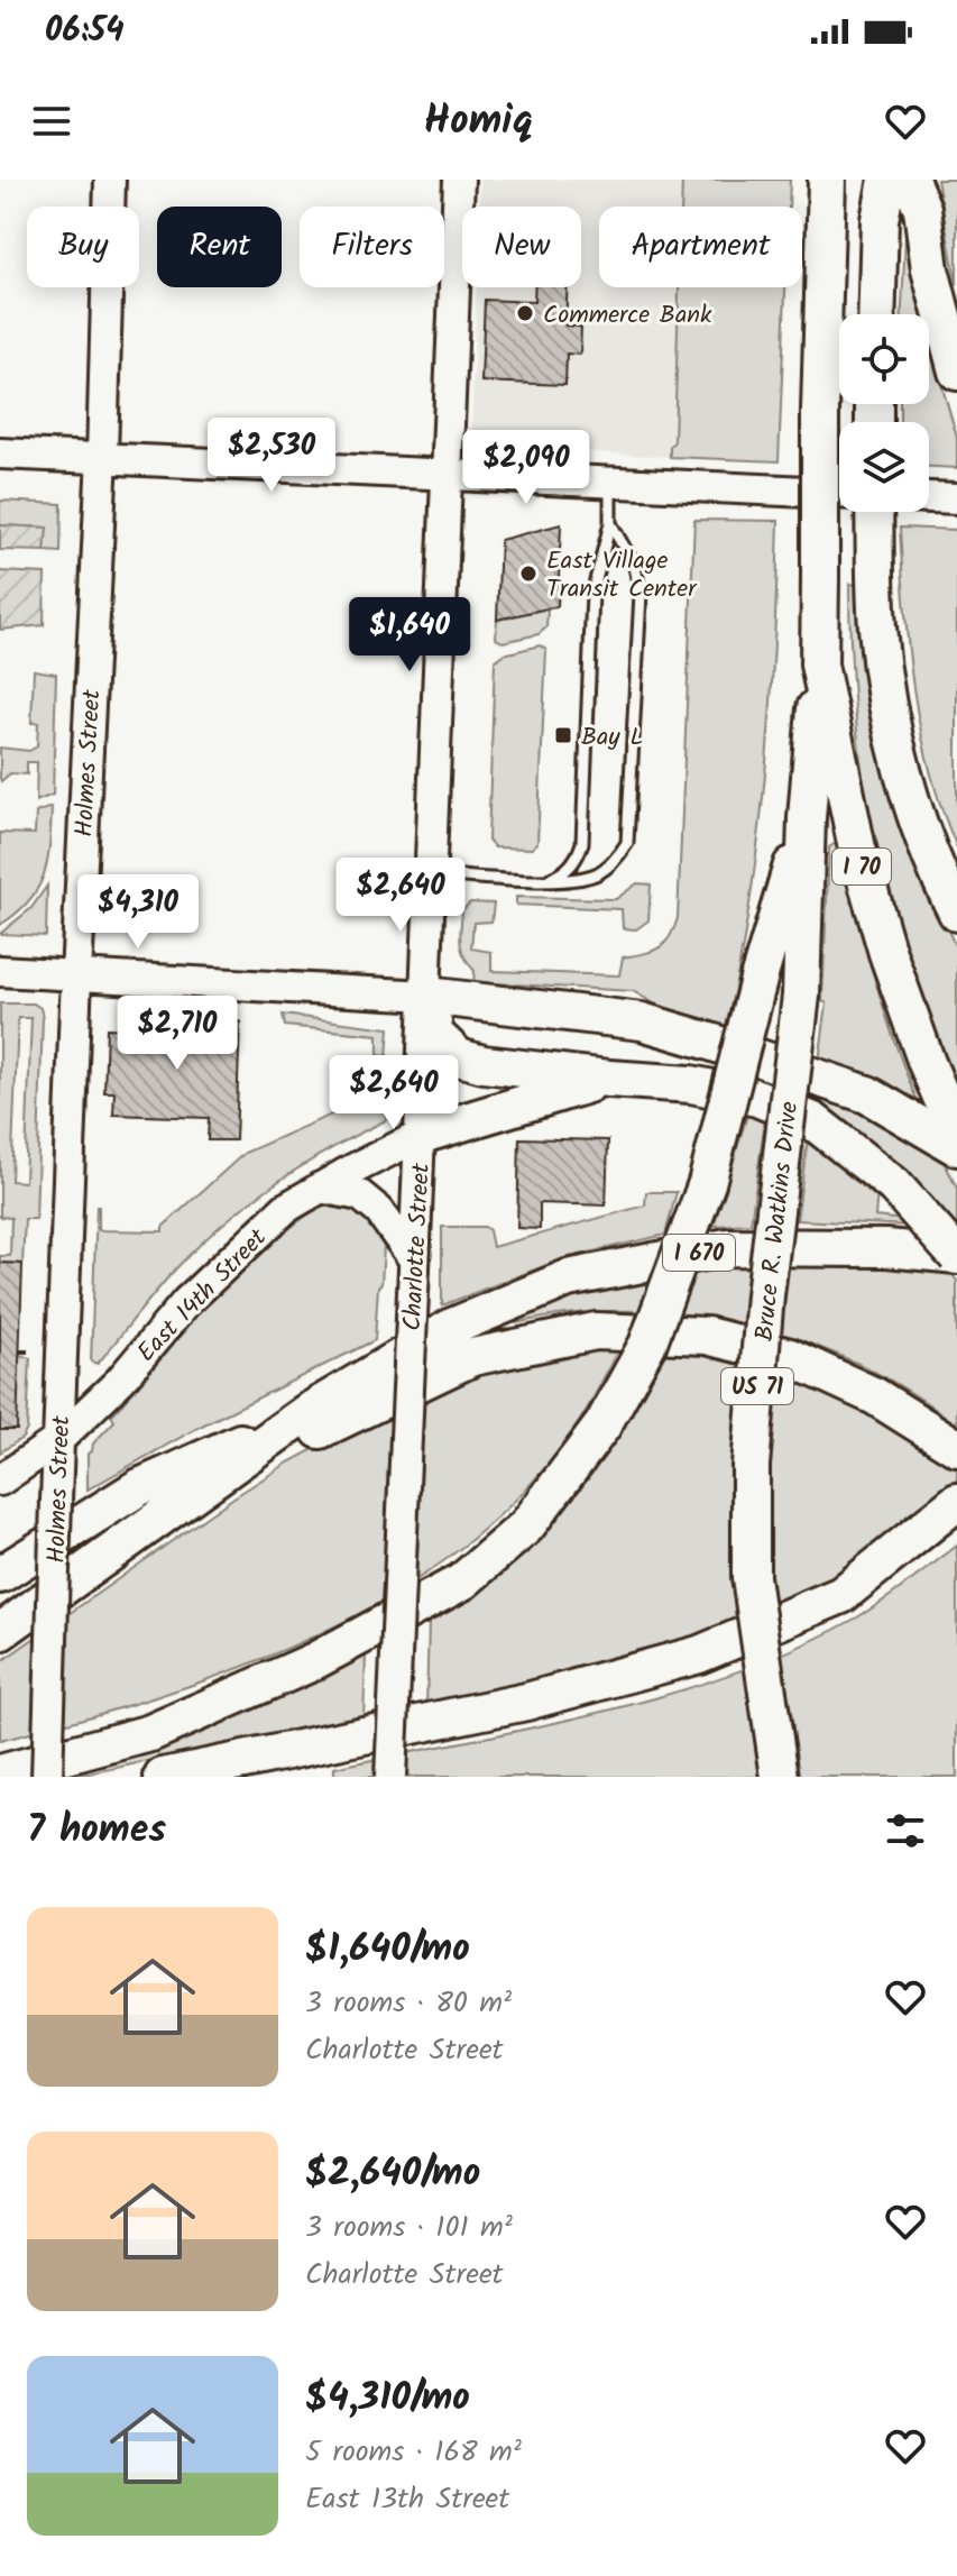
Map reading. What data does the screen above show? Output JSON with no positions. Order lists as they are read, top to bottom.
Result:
{
  "streets": {
    "highway": [
      "I 70",
      "Bruce R. Watkins Drive",
      "I 670",
      "US 71"
    ],
    "street": ["Holmes Street", "Charlotte Street", "East 14th Street"]
  },
  "crossings": [
    ["Holmes Street", "East 14th Street"],
    ["I 70", "Bruce R. Watkins Drive"],
    ["Charlotte Street", "East 14th Street"]
  ],
  "places": {
    "other": ["Commerce Bank", "East Village Transit Center"],
    "transit": ["Bay L"]
  },
  "page": {
    "status": "06:54",
    "header": "Homiq",
    "chip": [
      "Buy",
      "Rent",
      "Filters",
      "New",
      "Apartment"
    ],
    "price": [
      "$2,530",
      "$2,090",
      "$1,640",
      "$2,640",
      "$4,310",
      "$2,710",
      "$2,640"
    ],
    "heading": "7 homes",
    "list": [
      {
        "name": "$1,640/mo",
        "note": "3 rooms · 80 m² · Charlotte Street"
      },
      {
        "name": "$2,640/mo",
        "note": "3 rooms · 101 m² · Charlotte Street"
      },
      {
        "name": "$4,310/mo",
        "note": "5 rooms · 168 m² · East 13th Street"
      }
    ]
  }
}
